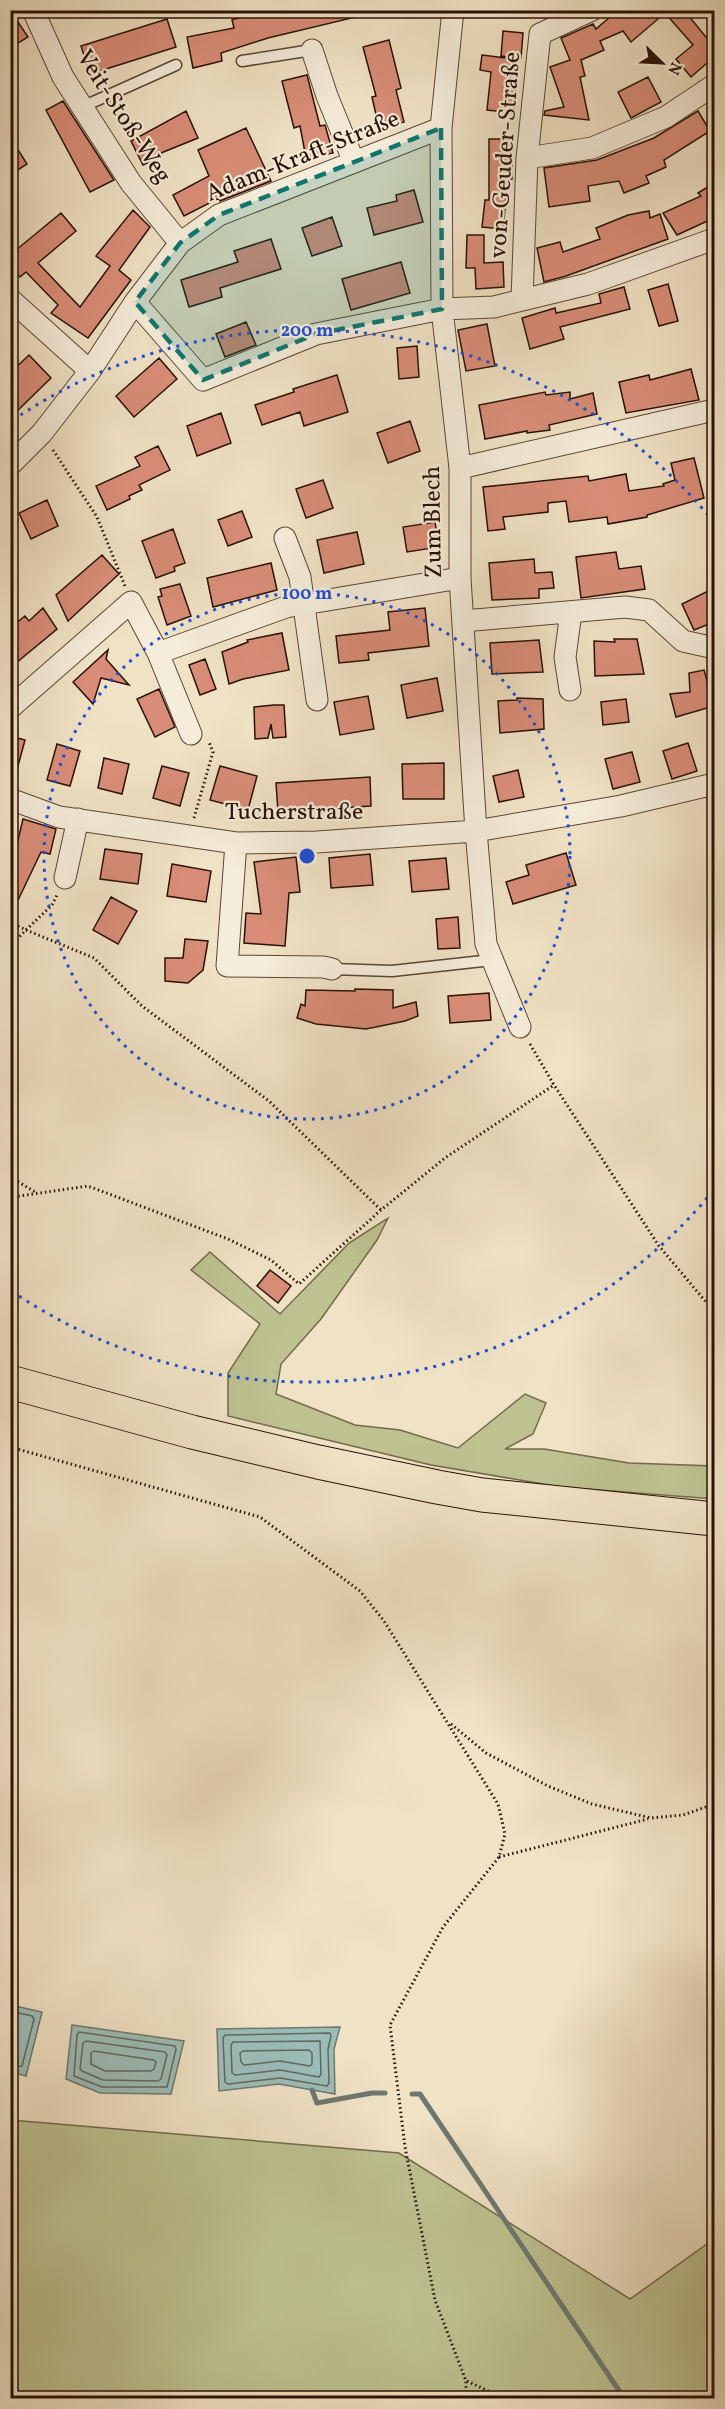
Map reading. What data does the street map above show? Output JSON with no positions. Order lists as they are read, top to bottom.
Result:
{
  "streets": {
    "street": [
      "Veit-Stoß-Weg",
      "von-Geuder-Straße",
      "Adam-Kraft-Straße",
      "Zum Blech",
      "Tucherstraße"
    ]
  },
  "crossings": [
    ["Veit-Stoß-Weg", "Adam-Kraft-Straße"],
    ["Adam-Kraft-Straße", "Zum Blech"],
    ["Zum Blech", "Tucherstraße"]
  ],
  "north": "bottom right",
  "rings": ["200 m", "100 m"]
}
